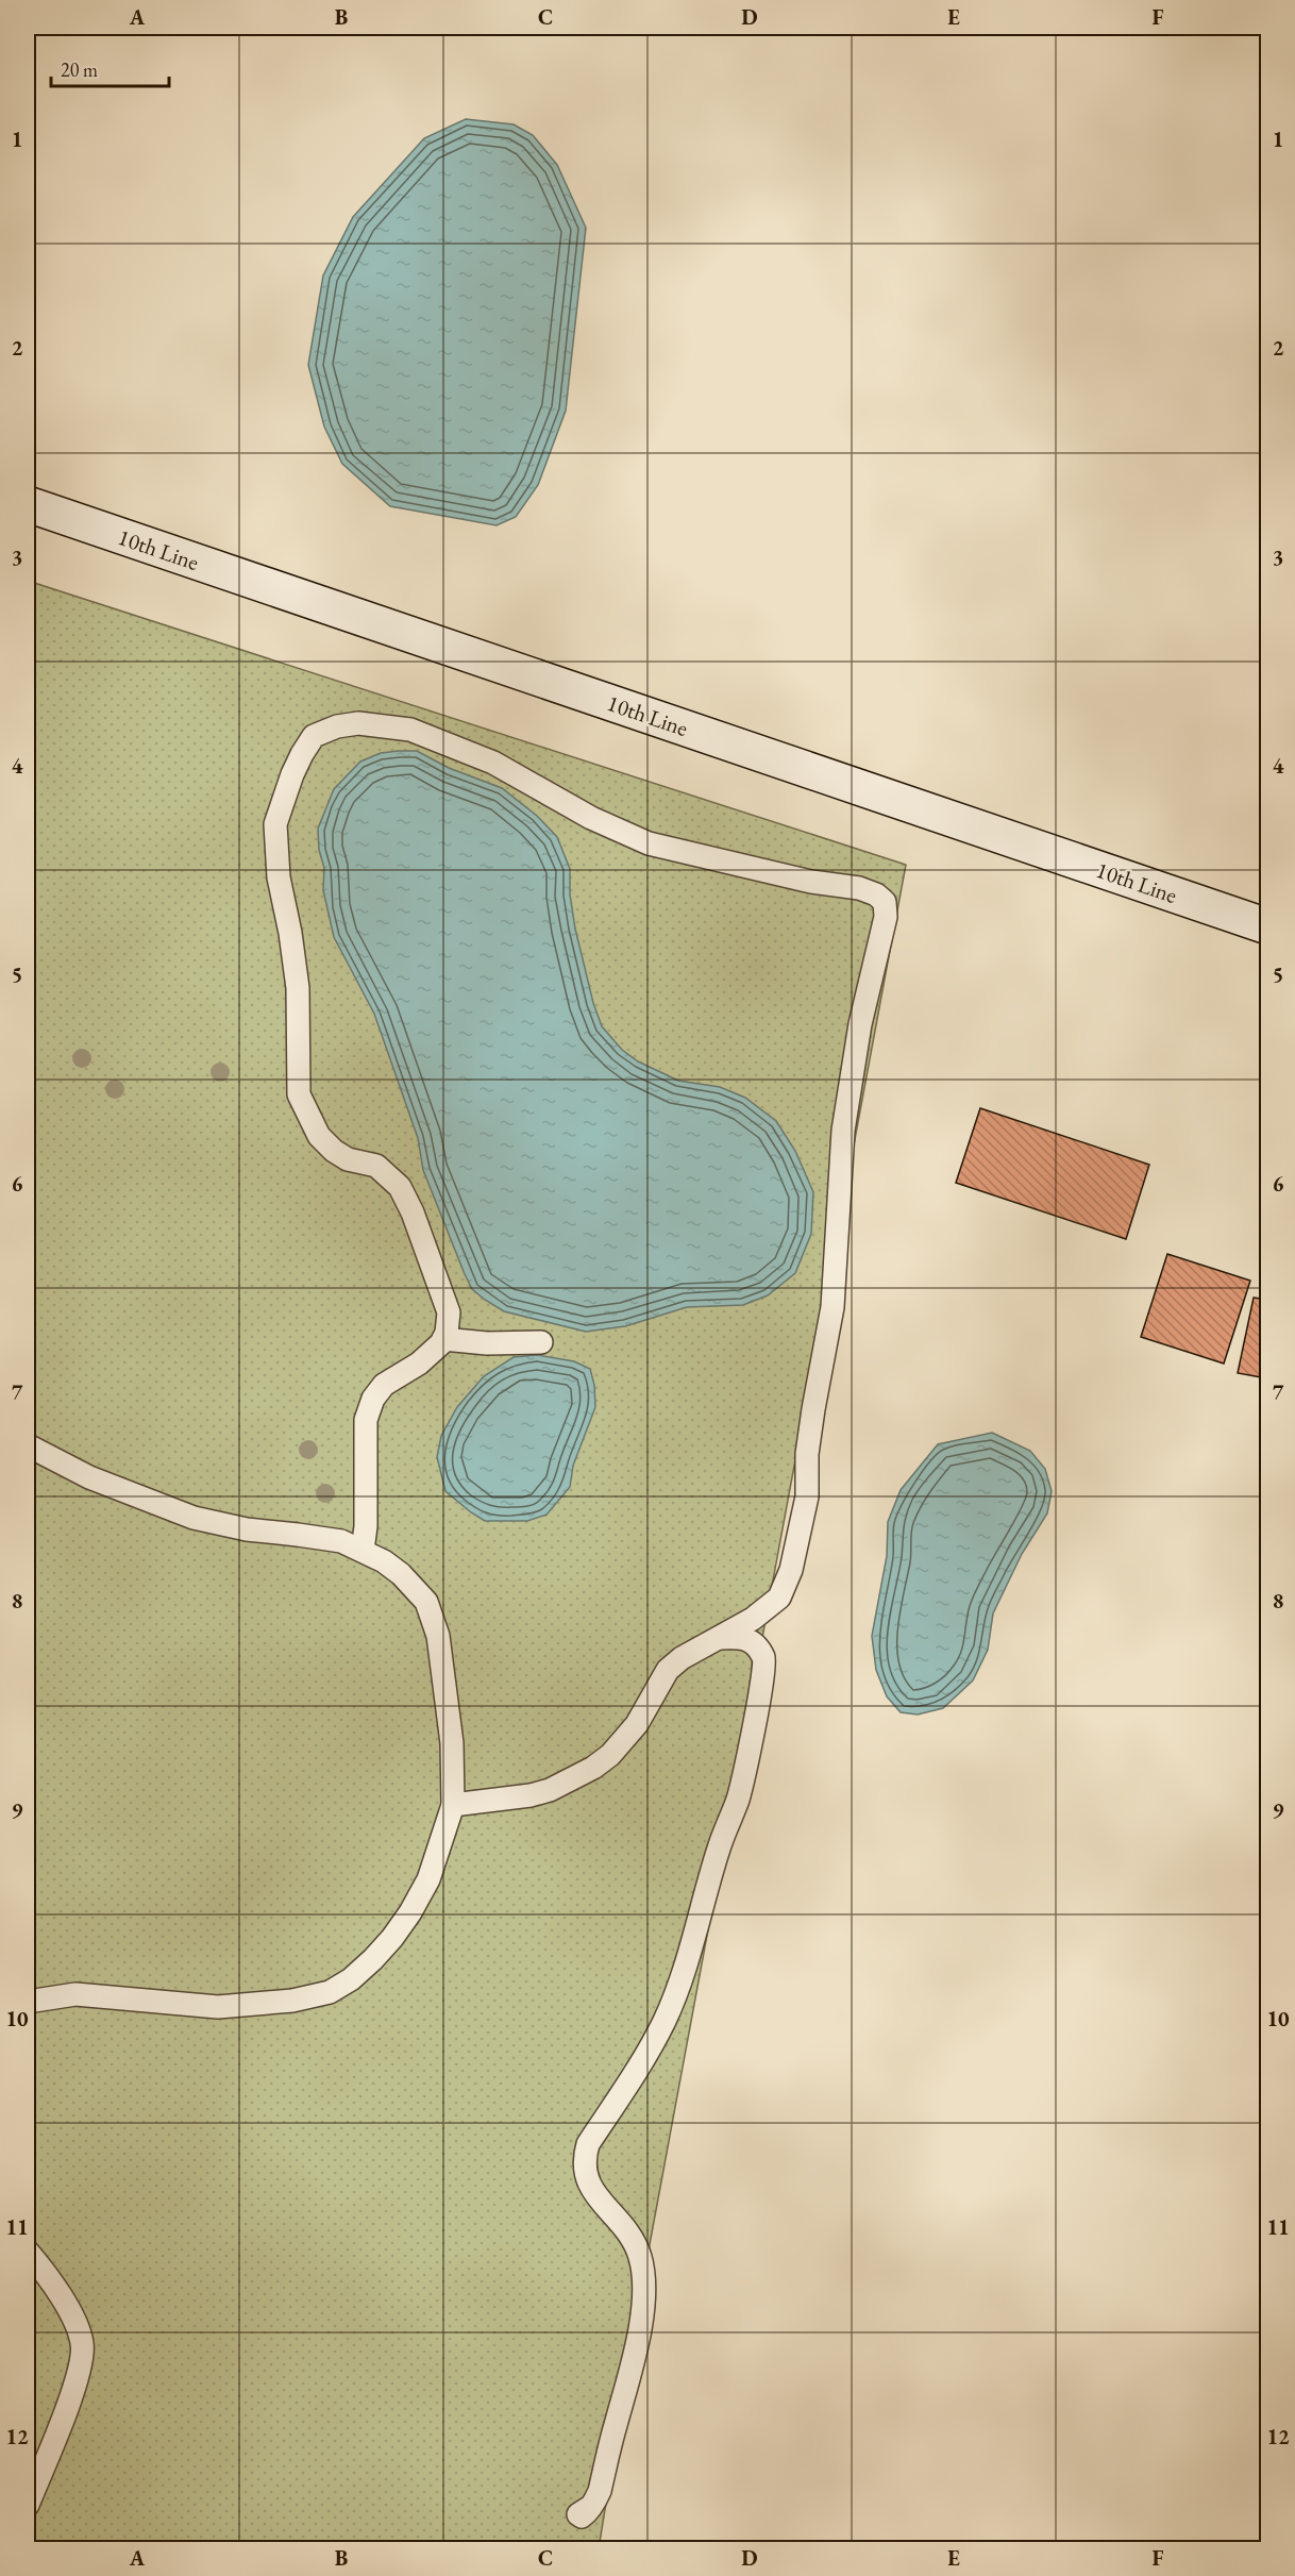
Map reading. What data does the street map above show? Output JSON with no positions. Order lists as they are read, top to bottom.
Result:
{
  "streets": {
    "main road": ["10th Line"]
  },
  "scale_bar": "20 m",
  "grid": {
    "columns": [
      "A",
      "B",
      "C",
      "D",
      "E",
      "F"
    ],
    "rows": [
      "1",
      "2",
      "3",
      "4",
      "5",
      "6",
      "7",
      "8",
      "9",
      "10",
      "11",
      "12"
    ]
  }
}
